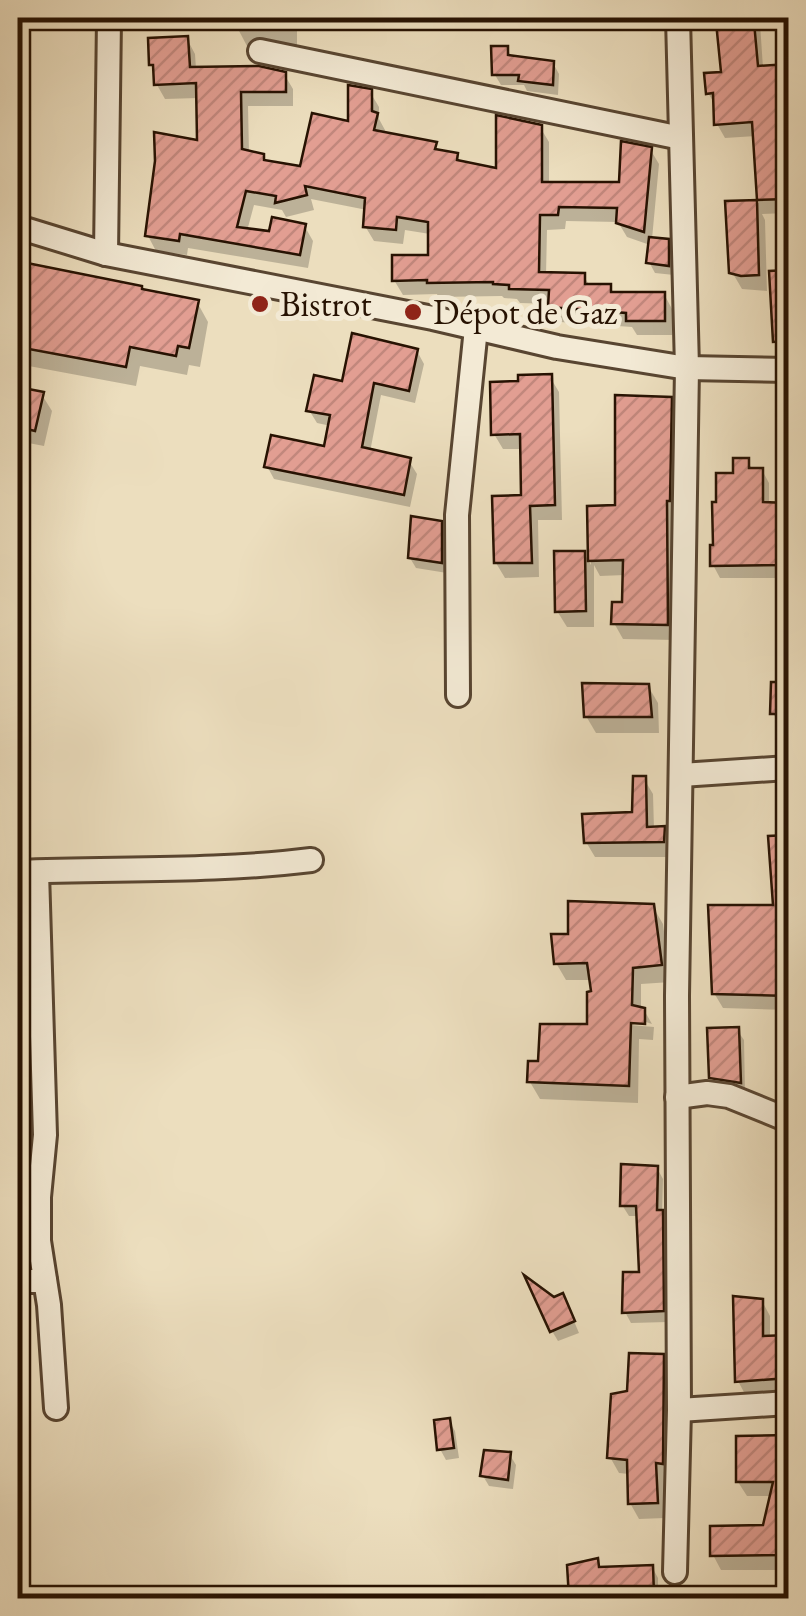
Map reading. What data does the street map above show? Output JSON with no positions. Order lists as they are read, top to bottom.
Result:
{
  "places": ["Bistrot", "Dépot de Gaz"]
}
